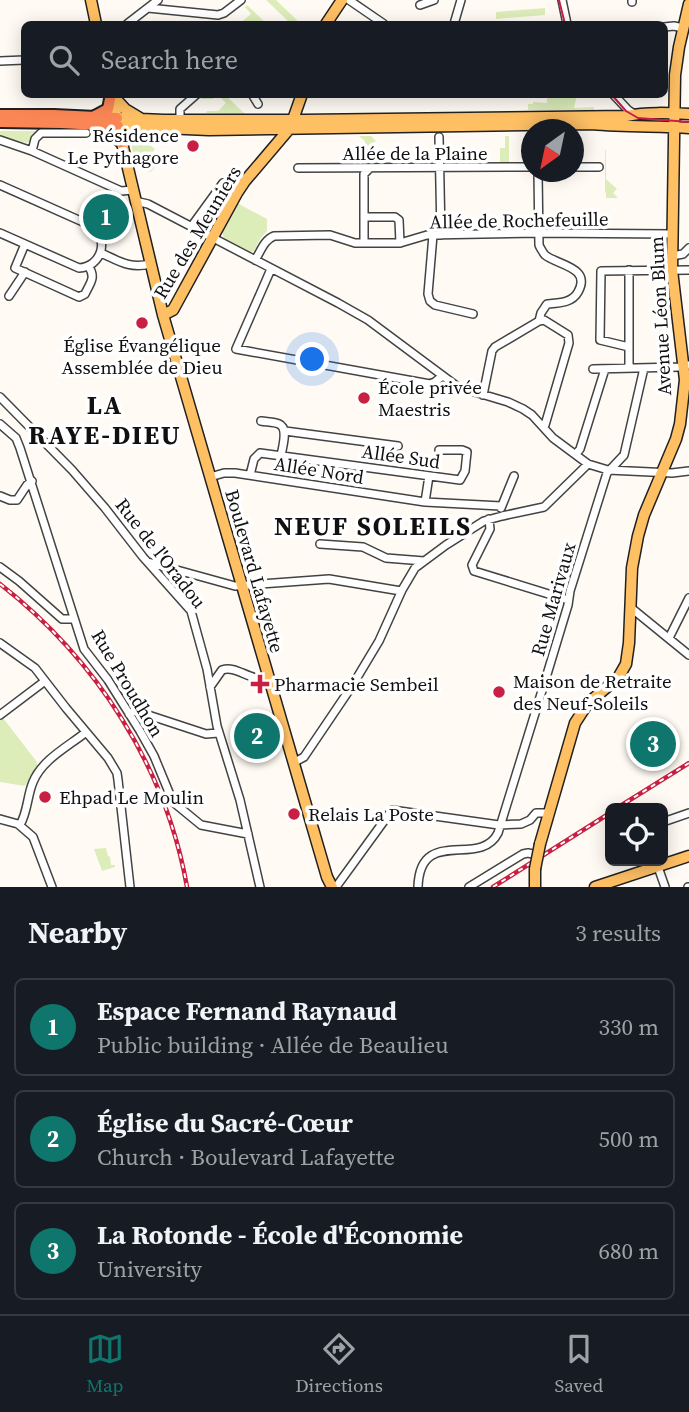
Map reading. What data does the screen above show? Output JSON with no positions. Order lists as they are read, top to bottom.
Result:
{
  "streets": {
    "main road": ["Rue des Meuniers", "Avenue Léon Blum", "Boulevard Lafayette"],
    "street": [
      "Allée de la Plaine",
      "Allée de Rochefeuille",
      "Allée Sud",
      "Allée Nord",
      "Rue de l'Oradou",
      "Rue Marivaux",
      "Rue Proudhon"
    ]
  },
  "crossings": [
    ["Allée de Rochefeuille", "Avenue Léon Blum"],
    ["Rue des Meuniers", "Boulevard Lafayette"],
    ["Allée Sud", "Allée Nord"],
    ["Allée Nord", "Boulevard Lafayette"],
    ["Rue de l'Oradou", "Rue Proudhon"]
  ],
  "districts": ["LA RAYE-DIEU", "NEUF SOLEILS"],
  "places": {
    "other": [
      "Résidence Le Pythagore",
      "Église Évangélique Assemblée de Dieu",
      "École privée Maestris",
      "Maison de Retraite des Neuf-Soleils",
      "Ehpad Le Moulin",
      "Relais La Poste"
    ],
    "health": ["Pharmacie Sembeil"]
  },
  "north": "bottom left",
  "page": {
    "search": "Search here",
    "pins": ["1", "2", "3"],
    "heading": ["Nearby", "3 results"],
    "list": [
      {
        "mark": "1",
        "name": "Espace Fernand Raynaud",
        "note": "Public building · Allée de Beaulieu",
        "value": "330 m"
      },
      {
        "mark": "2",
        "name": "Église du Sacré-Cœur",
        "note": "Church · Boulevard Lafayette",
        "value": "500 m"
      },
      {
        "mark": "3",
        "name": "La Rotonde - École d'Économie",
        "note": "University",
        "value": "680 m"
      }
    ],
    "nav": ["Map", "Directions", "Saved"]
  }
}
